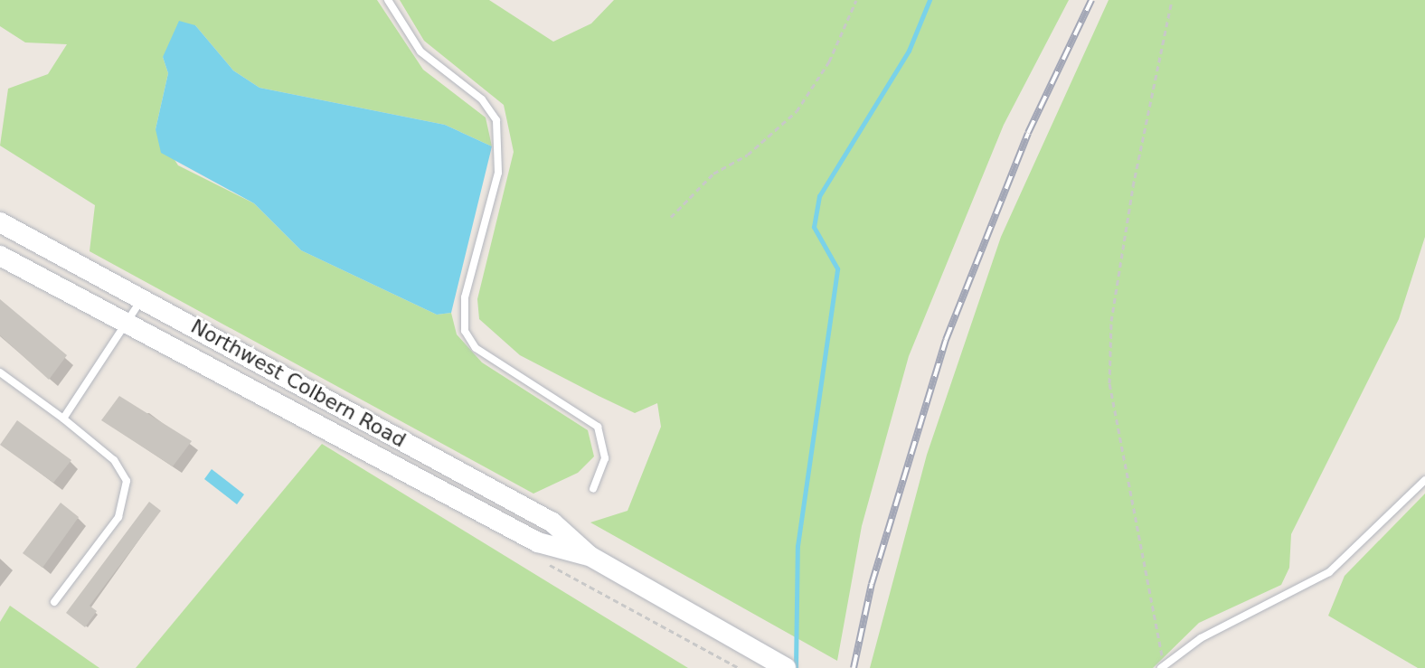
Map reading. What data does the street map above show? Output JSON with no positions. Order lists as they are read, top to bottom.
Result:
{
  "streets": {
    "main road": ["Northwest Colbern Road"]
  }
}
